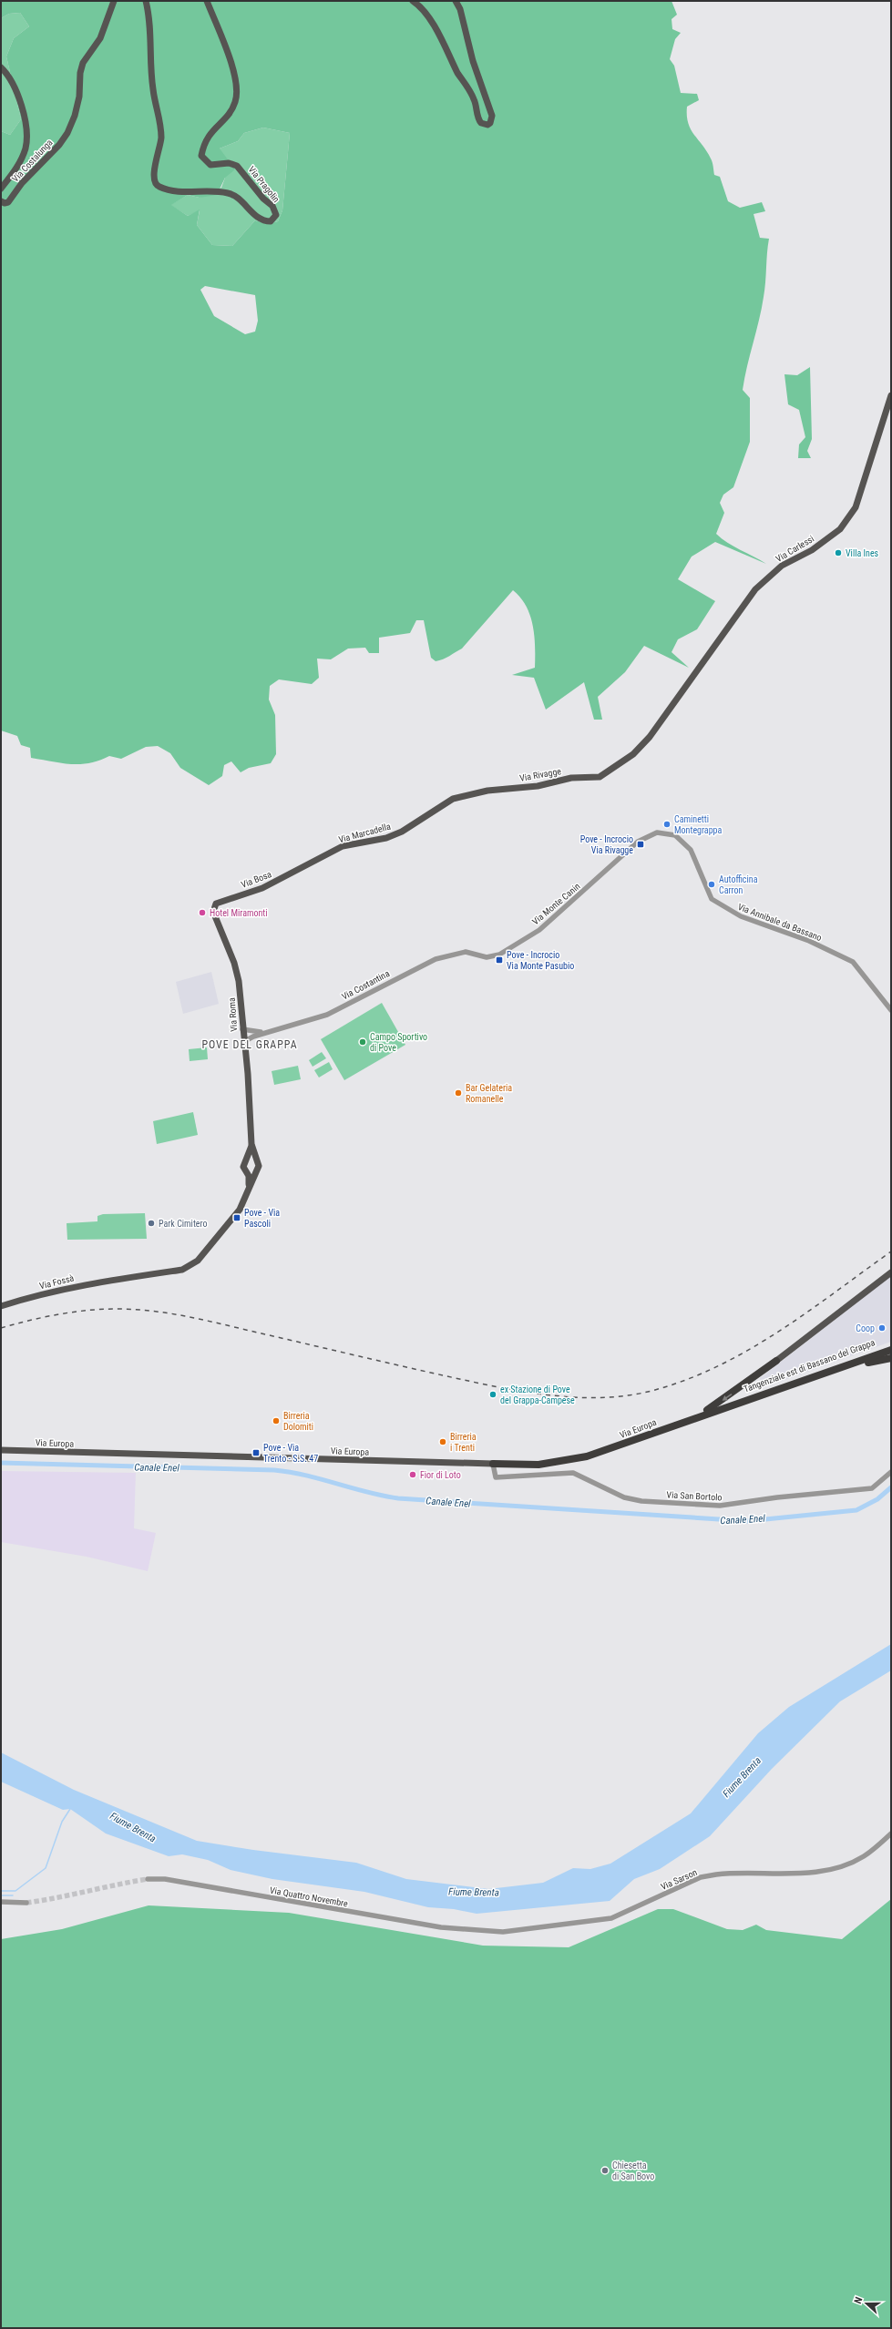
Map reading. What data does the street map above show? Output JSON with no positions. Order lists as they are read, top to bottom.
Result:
{
  "streets": {
    "highway": ["Tangenziale est di Bassano del Grappa", "Via Europa"],
    "main road": [
      "Via Costalunga",
      "Via Pragolin",
      "Via Carlessi",
      "Via Rivagge",
      "Via Marcadella",
      "Via Bosa",
      "Via Roma",
      "Via Fossà"
    ],
    "street": [
      "Via Monte Canin",
      "Via Annibale da Bassano",
      "Via Costantina",
      "Via San Bortolo",
      "Via Sarson",
      "Via Quattro Novembre"
    ]
  },
  "crossings": [
    ["Via Carlessi", "Via Rivagge"],
    ["Via Rivagge", "Via Marcadella"],
    ["Via Marcadella", "Via Bosa"],
    ["Via Bosa", "Via Roma"],
    ["Via Monte Canin", "Via Annibale da Bassano"],
    ["Via Monte Canin", "Via Costantina"],
    ["Via Costantina", "Via Roma"],
    ["Via Roma", "Via Fossà"],
    ["Tangenziale est di Bassano del Grappa", "Via Europa"],
    ["Via Europa", "Via San Bortolo"],
    ["Via Sarson", "Via Quattro Novembre"]
  ],
  "districts": ["POVE DEL GRAPPA"],
  "water": ["Canale Enel", "Fiume Brenta"],
  "places": {
    "other": [
      "Villa Ines",
      "Caminetti Montegrappa",
      "Autofficina Carron",
      "Hotel Miramonti",
      "Campo Sportivo di Pove",
      "Bar Gelateria Romanelle",
      "Park Cimitero",
      "Coop",
      "ex Stazione di Pove del Grappa-Campese",
      "Birreria Dolomiti",
      "Birreria i Trenti",
      "Fior di Loto",
      "Chiesetta di San Bovo"
    ],
    "transit": [
      "Pove - Incrocio Via Rivagge",
      "Pove - Incrocio Via Monte Pasubio",
      "Pove - Via Pascoli",
      "Pove - Via Trento - S.S. 47"
    ]
  },
  "north": "left"
}
